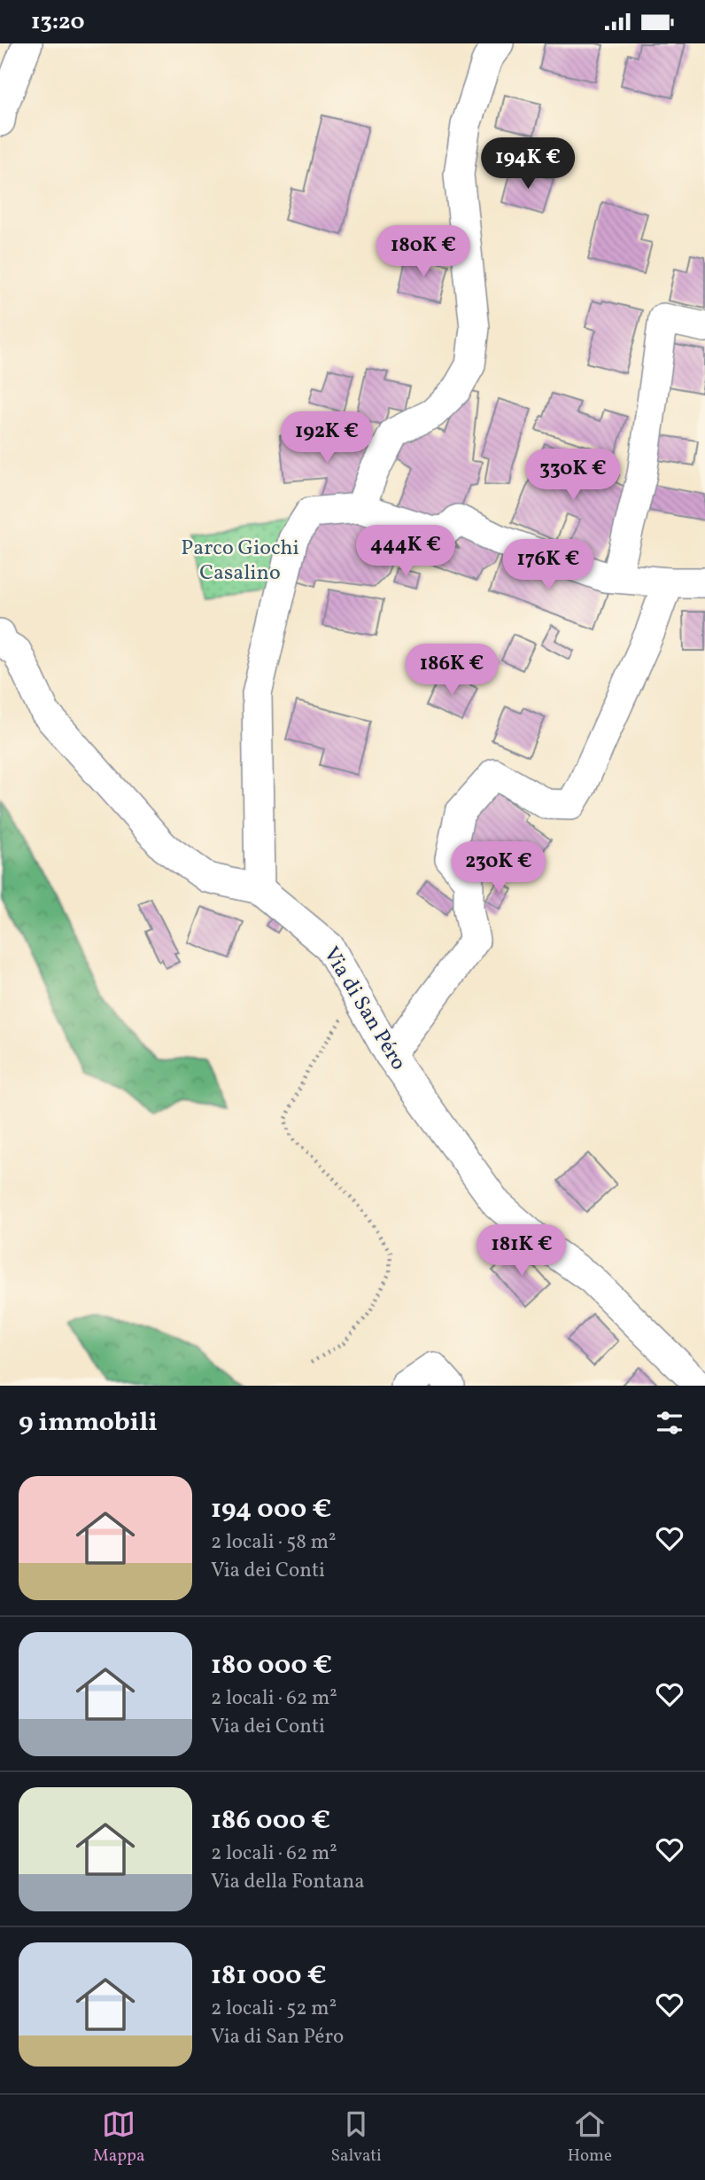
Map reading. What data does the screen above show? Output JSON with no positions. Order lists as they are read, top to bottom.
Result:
{
  "streets": {
    "street": ["Via di San Péro"]
  },
  "parks": ["Parco Giochi Casalino"],
  "page": {
    "status": "13:20",
    "price": [
      "194K €",
      "180K €",
      "192K €",
      "330K €",
      "444K €",
      "176K €",
      "186K €",
      "230K €",
      "181K €"
    ],
    "heading": "9 immobili",
    "list": [
      {
        "name": "194 000 €",
        "note": "2 locali · 58 m² · Via dei Conti"
      },
      {
        "name": "180 000 €",
        "note": "2 locali · 62 m² · Via dei Conti"
      },
      {
        "name": "186 000 €",
        "note": "2 locali · 62 m² · Via della Fontana"
      },
      {
        "name": "181 000 €",
        "note": "2 locali · 52 m² · Via di San Péro"
      }
    ],
    "tabs": ["Mappa", "Salvati", "Home"]
  }
}
